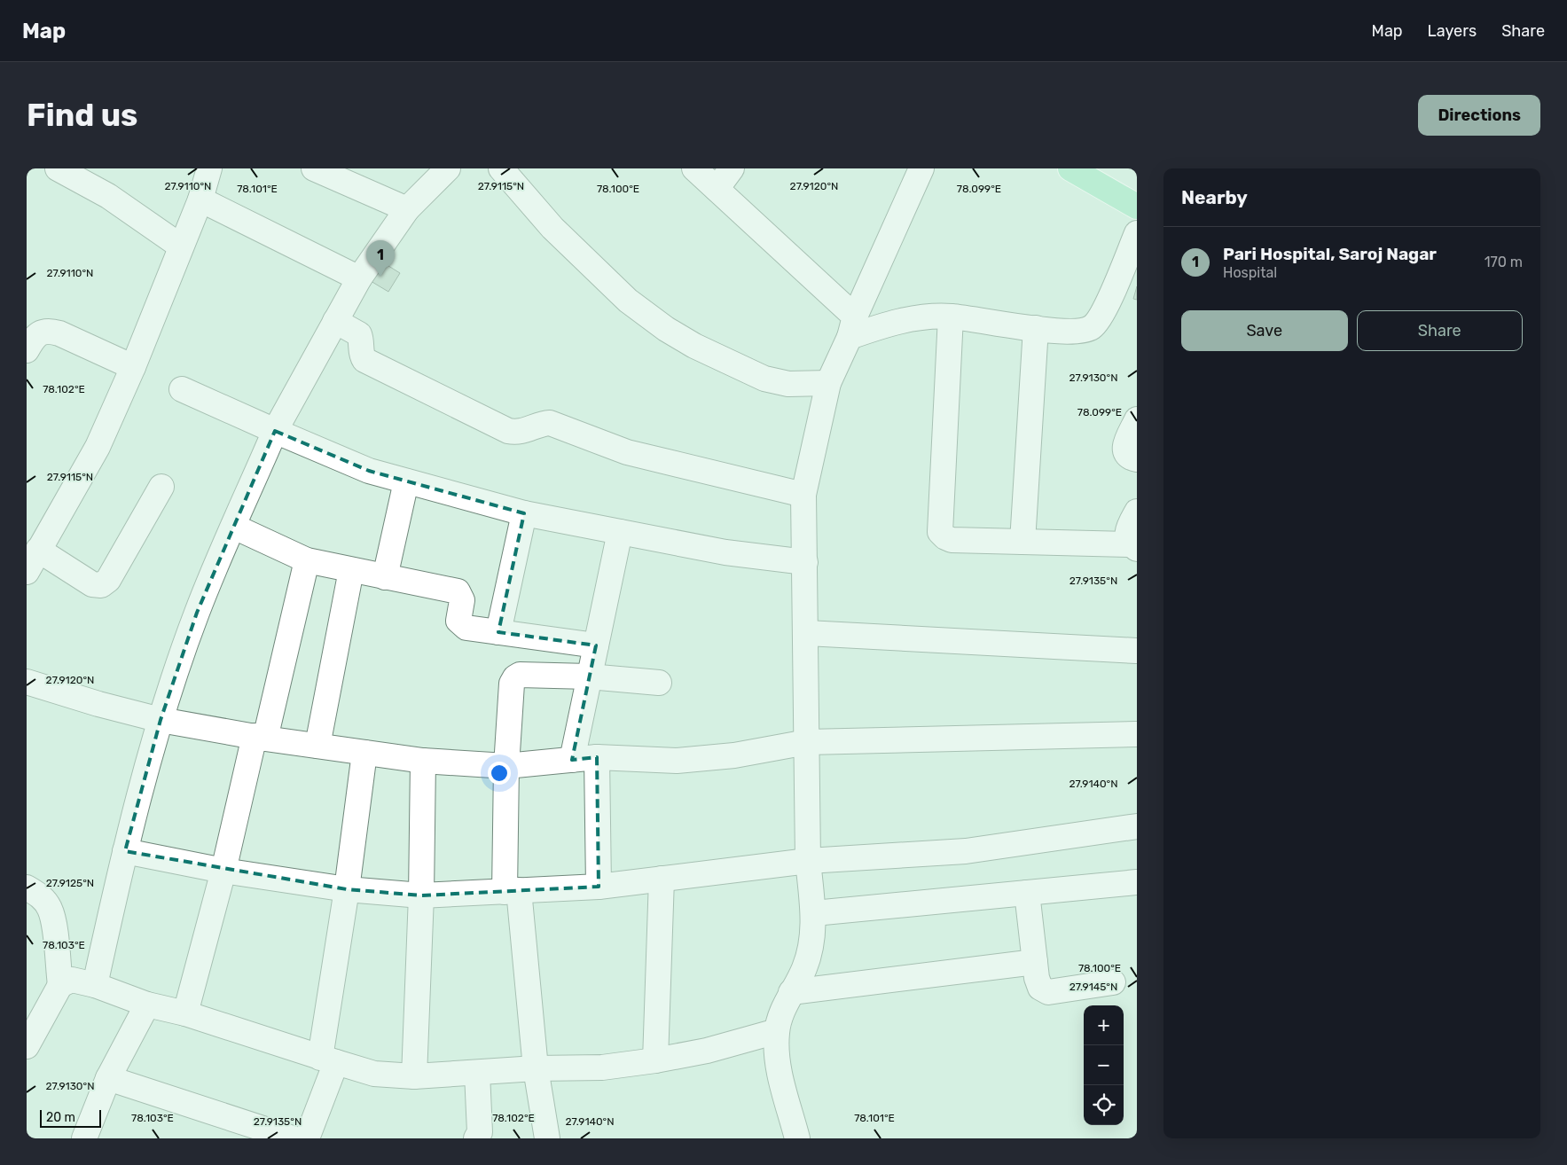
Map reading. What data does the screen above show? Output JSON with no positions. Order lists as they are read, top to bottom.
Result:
{
  "scale_bar": "20 m",
  "page": {
    "header": "Map",
    "nav": ["Map", "Layers", "Share"],
    "buttons": [
      "Directions",
      ["Save", "Share"]
    ],
    "title": "Find us",
    "heading": "Nearby",
    "list": [
      {
        "mark": "1",
        "name": "Pari Hospital, Saroj Nagar",
        "note": "Hospital",
        "value": "170 m"
      }
    ],
    "pins": "1",
    "map_buttons": ["+", "−"],
    "scale": "20 m"
  },
  "coordinates": [
    "27.9110°N",
    "27.9115°N",
    "27.9120°N",
    "78.101°E",
    "78.100°E",
    "78.099°E",
    "27.9130°N",
    "78.102°E",
    "27.9135°N",
    "27.9140°N",
    "27.9125°N",
    "78.103°E",
    "27.9145°N"
  ]
}
